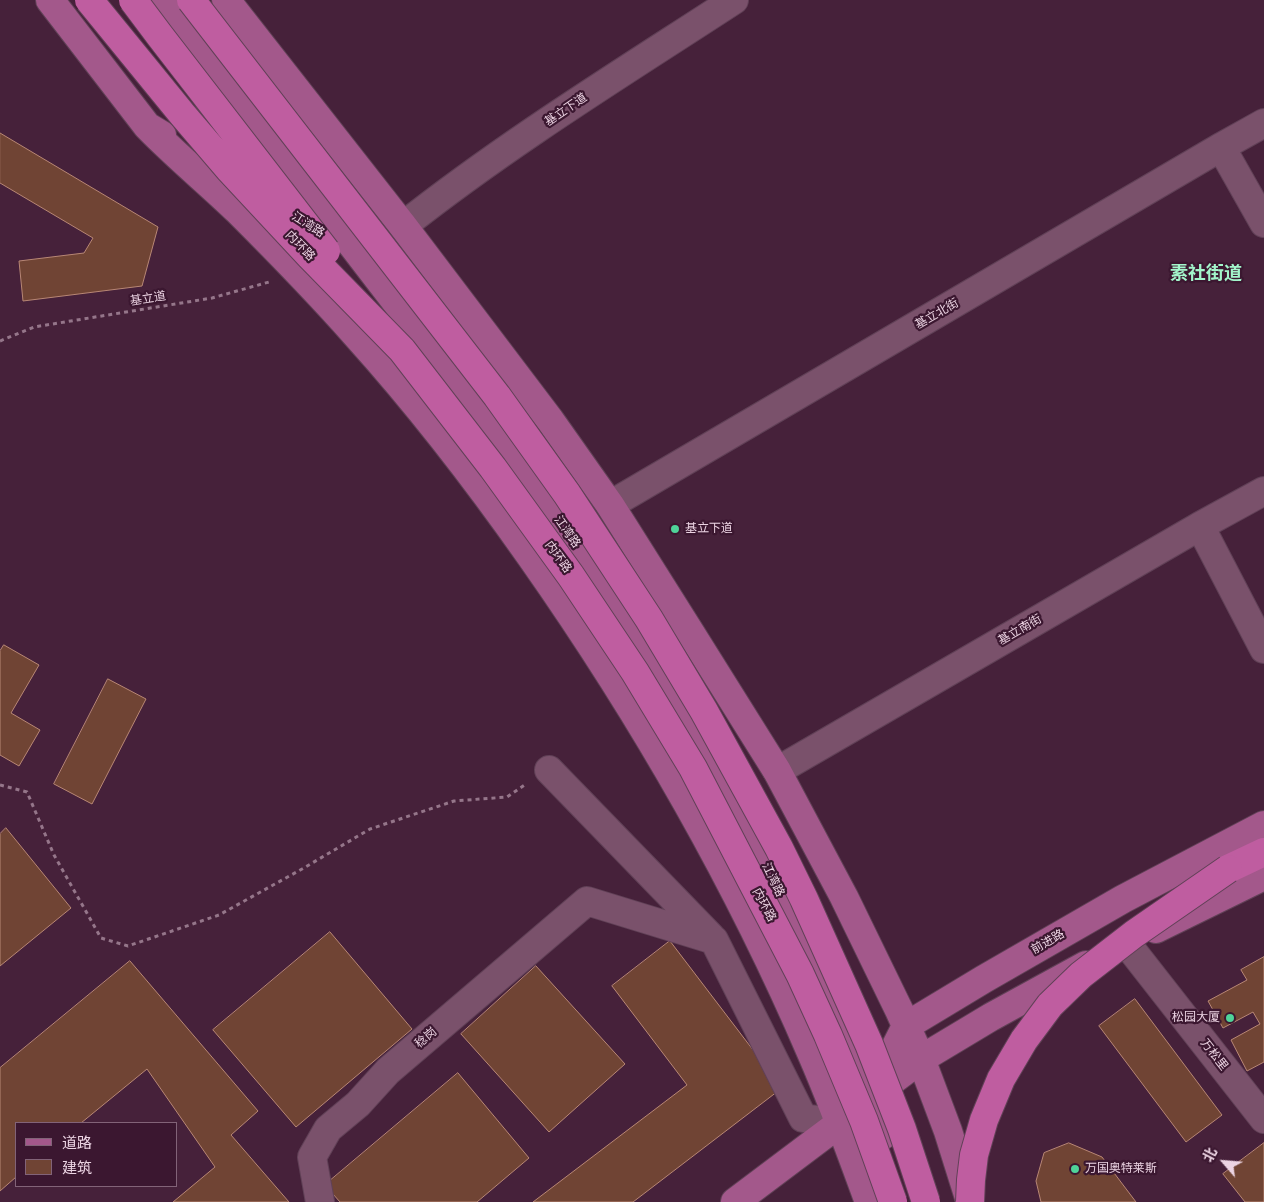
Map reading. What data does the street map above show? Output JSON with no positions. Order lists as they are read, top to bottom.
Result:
{
  "streets": {
    "highway": ["内环路"],
    "main road": ["江湾路", "前进路"],
    "street": [
      "基立下道",
      "基立北街",
      "基立南街",
      "稔岗",
      "万松里"
    ],
    "path": ["基立道"]
  },
  "districts": ["素社街道"],
  "places": ["基立下道", "松园大厦", "万国奥特莱斯"],
  "legend": ["道路", "建筑"],
  "north": "top left"
}
